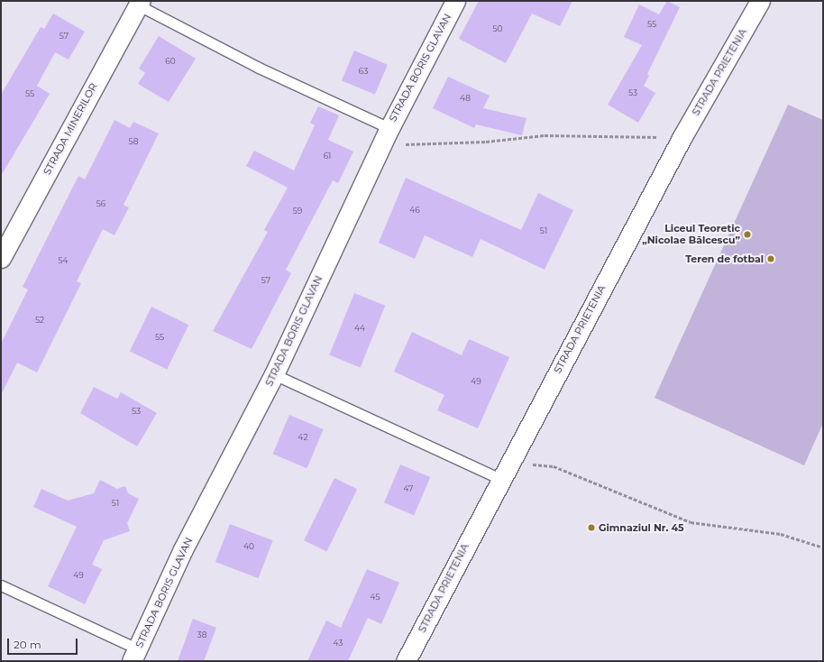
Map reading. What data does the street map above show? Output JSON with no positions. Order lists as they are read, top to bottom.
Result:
{
  "streets": {
    "street": ["STRADA BORIS GLAVAN", "STRADA PRIETENIA", "STRADA MINERILOR"]
  },
  "places": ["Liceul Teoretic „Nicolae Bălcescu”", "Teren de fotbal", "Gimnaziul Nr. 45"],
  "house_numbers": [
    "55",
    "50",
    "57",
    "60",
    "63",
    "53",
    "55",
    "48",
    "58",
    "61",
    "56",
    "46",
    "59",
    "51",
    "54",
    "57",
    "52",
    "44",
    "55",
    "49",
    "53",
    "42",
    "47",
    "51",
    "40",
    "49",
    "45",
    "38",
    "43"
  ],
  "scale_bar": "20 m"
}
